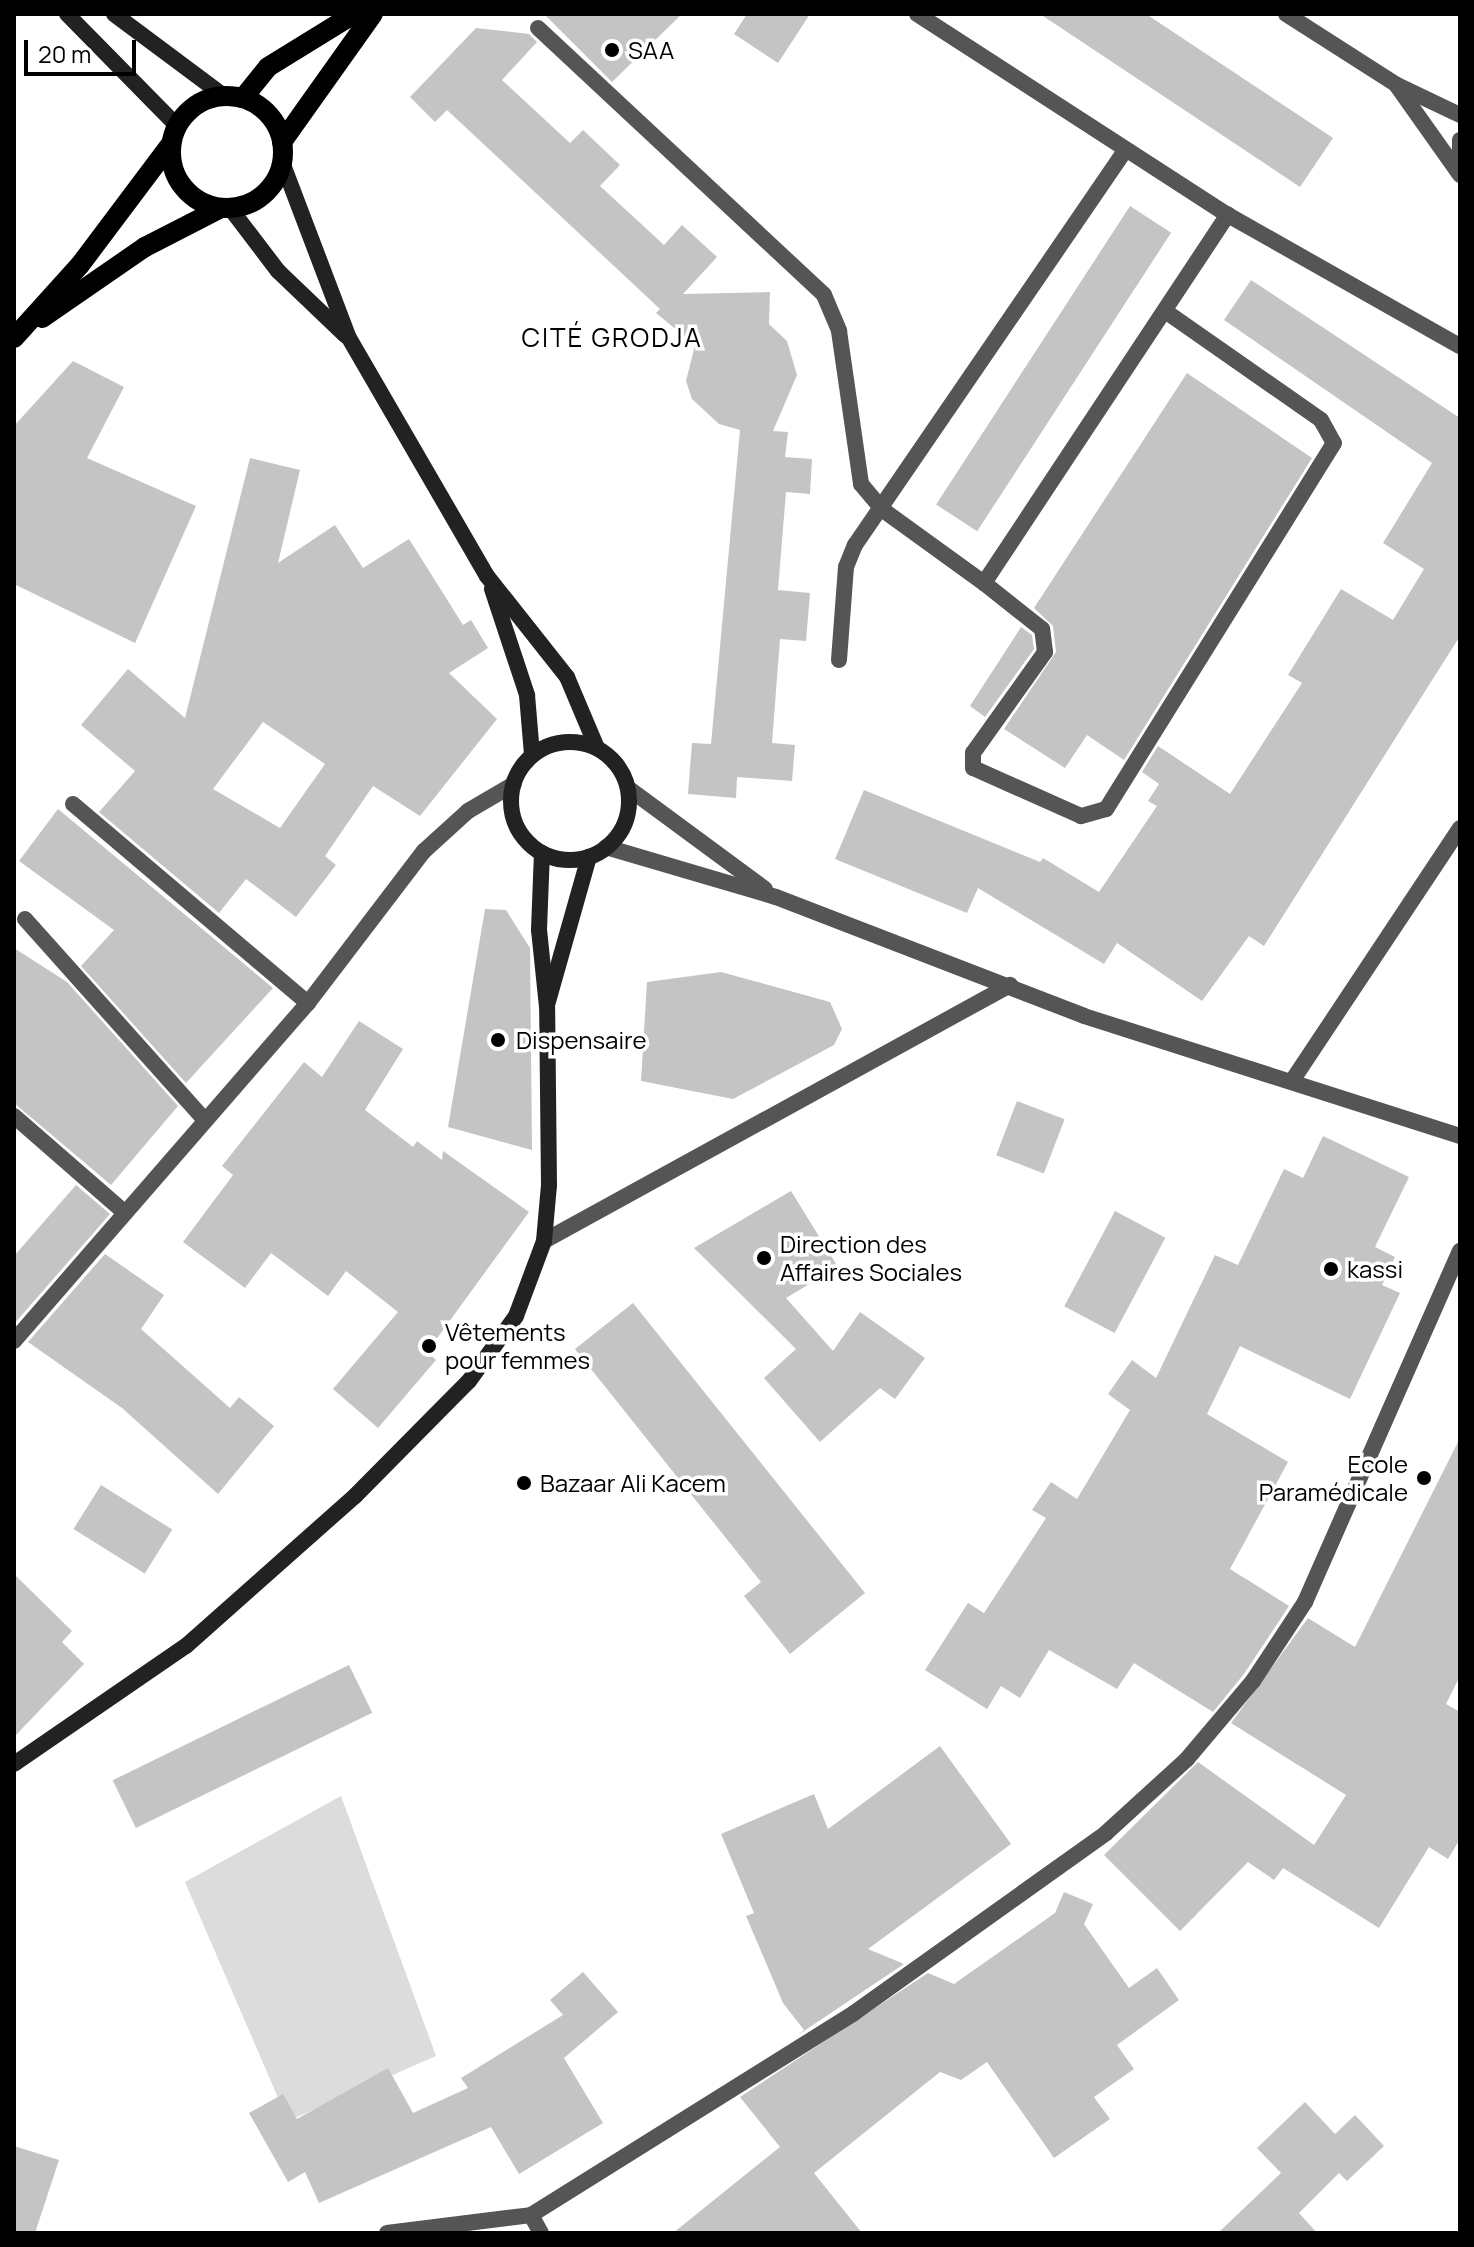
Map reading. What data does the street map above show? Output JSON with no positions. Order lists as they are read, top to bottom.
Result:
{
  "districts": ["CITÉ GRODJA"],
  "places": [
    "SAA",
    "Dispensaire",
    "Direction des Affaires Sociales",
    "kassi",
    "Vêtements pour femmes",
    "Ecole Paramédicale",
    "Bazaar Ali Kacem"
  ],
  "scale_bar": "20 m"
}
